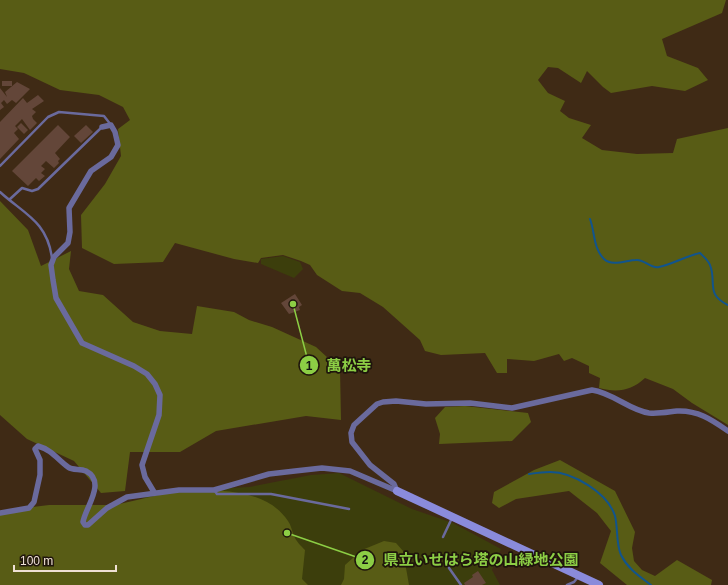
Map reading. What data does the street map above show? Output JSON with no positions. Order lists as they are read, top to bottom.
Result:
{
  "places": ["萬松寺", "県立いせはら塔の山緑地公園"],
  "scale_bar": "100 m"
}
